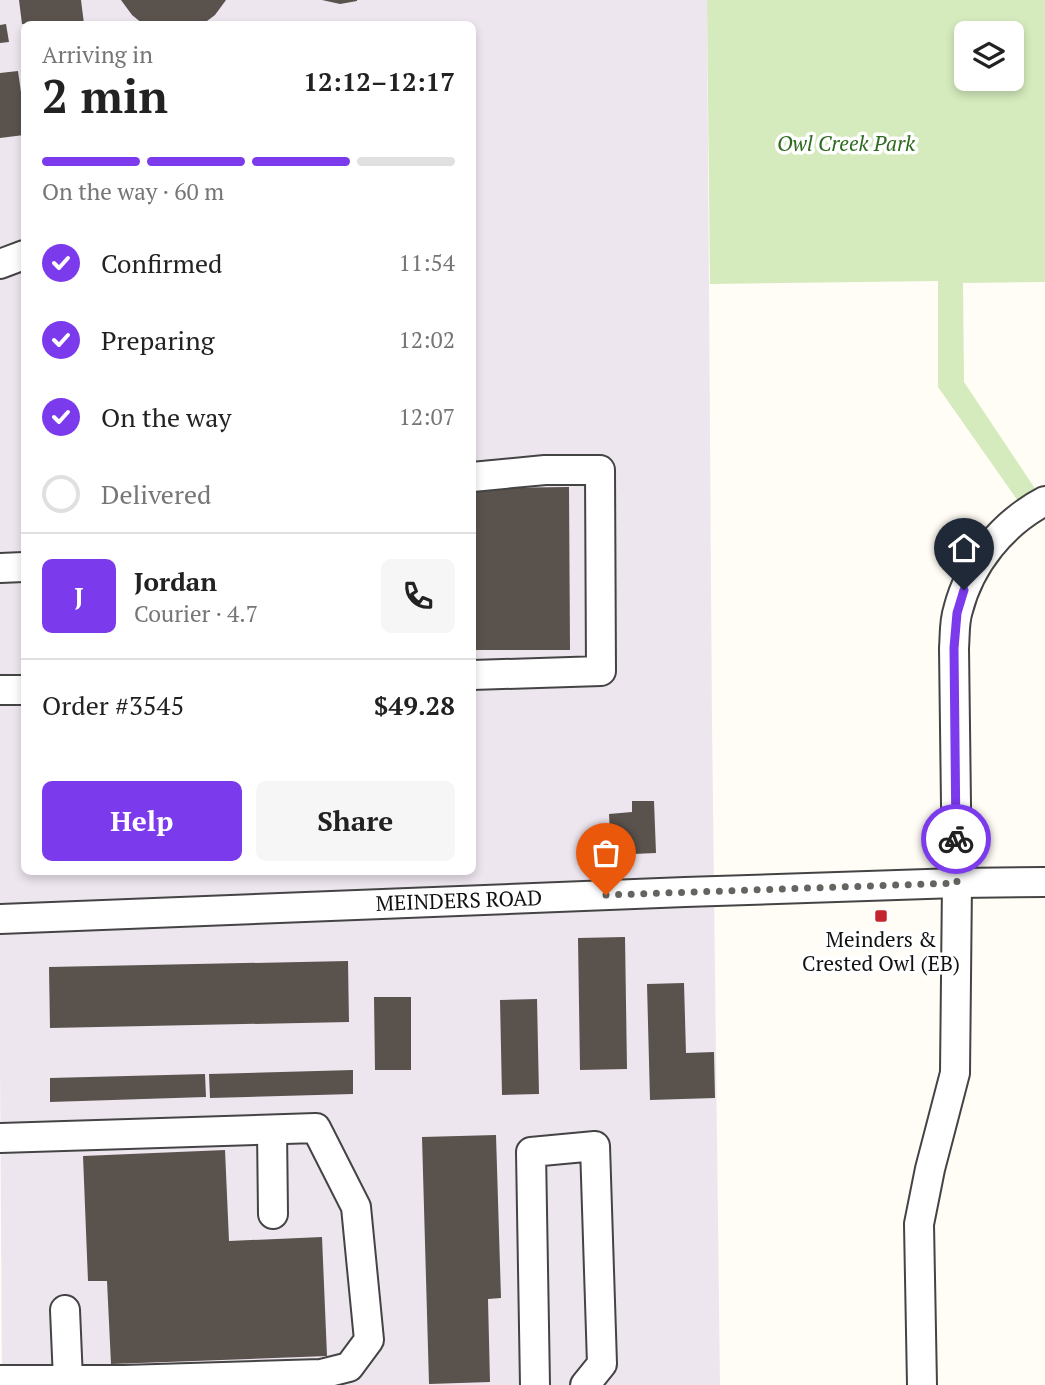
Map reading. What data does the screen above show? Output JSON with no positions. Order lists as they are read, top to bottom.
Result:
{
  "streets": {
    "street": ["MEINDERS ROAD"]
  },
  "parks": ["Owl Creek Park"],
  "places": {
    "transit": ["Meinders & Crested Owl (EB)"]
  },
  "page": {
    "heading": ["2 min", "Arriving in", "12:12–12:17"],
    "panel": [
      "Jordan",
      "Courier · 4.7",
      "Order #3545",
      "$49.28"
    ],
    "bar": "On the way · 60 m",
    "list": [
      ["Confirmed", "11:54"],
      ["Preparing", "12:02"],
      ["On the way", "12:07"],
      "Delivered"
    ],
    "round": "J",
    "buttons": ["Help", "Share"]
  }
}
